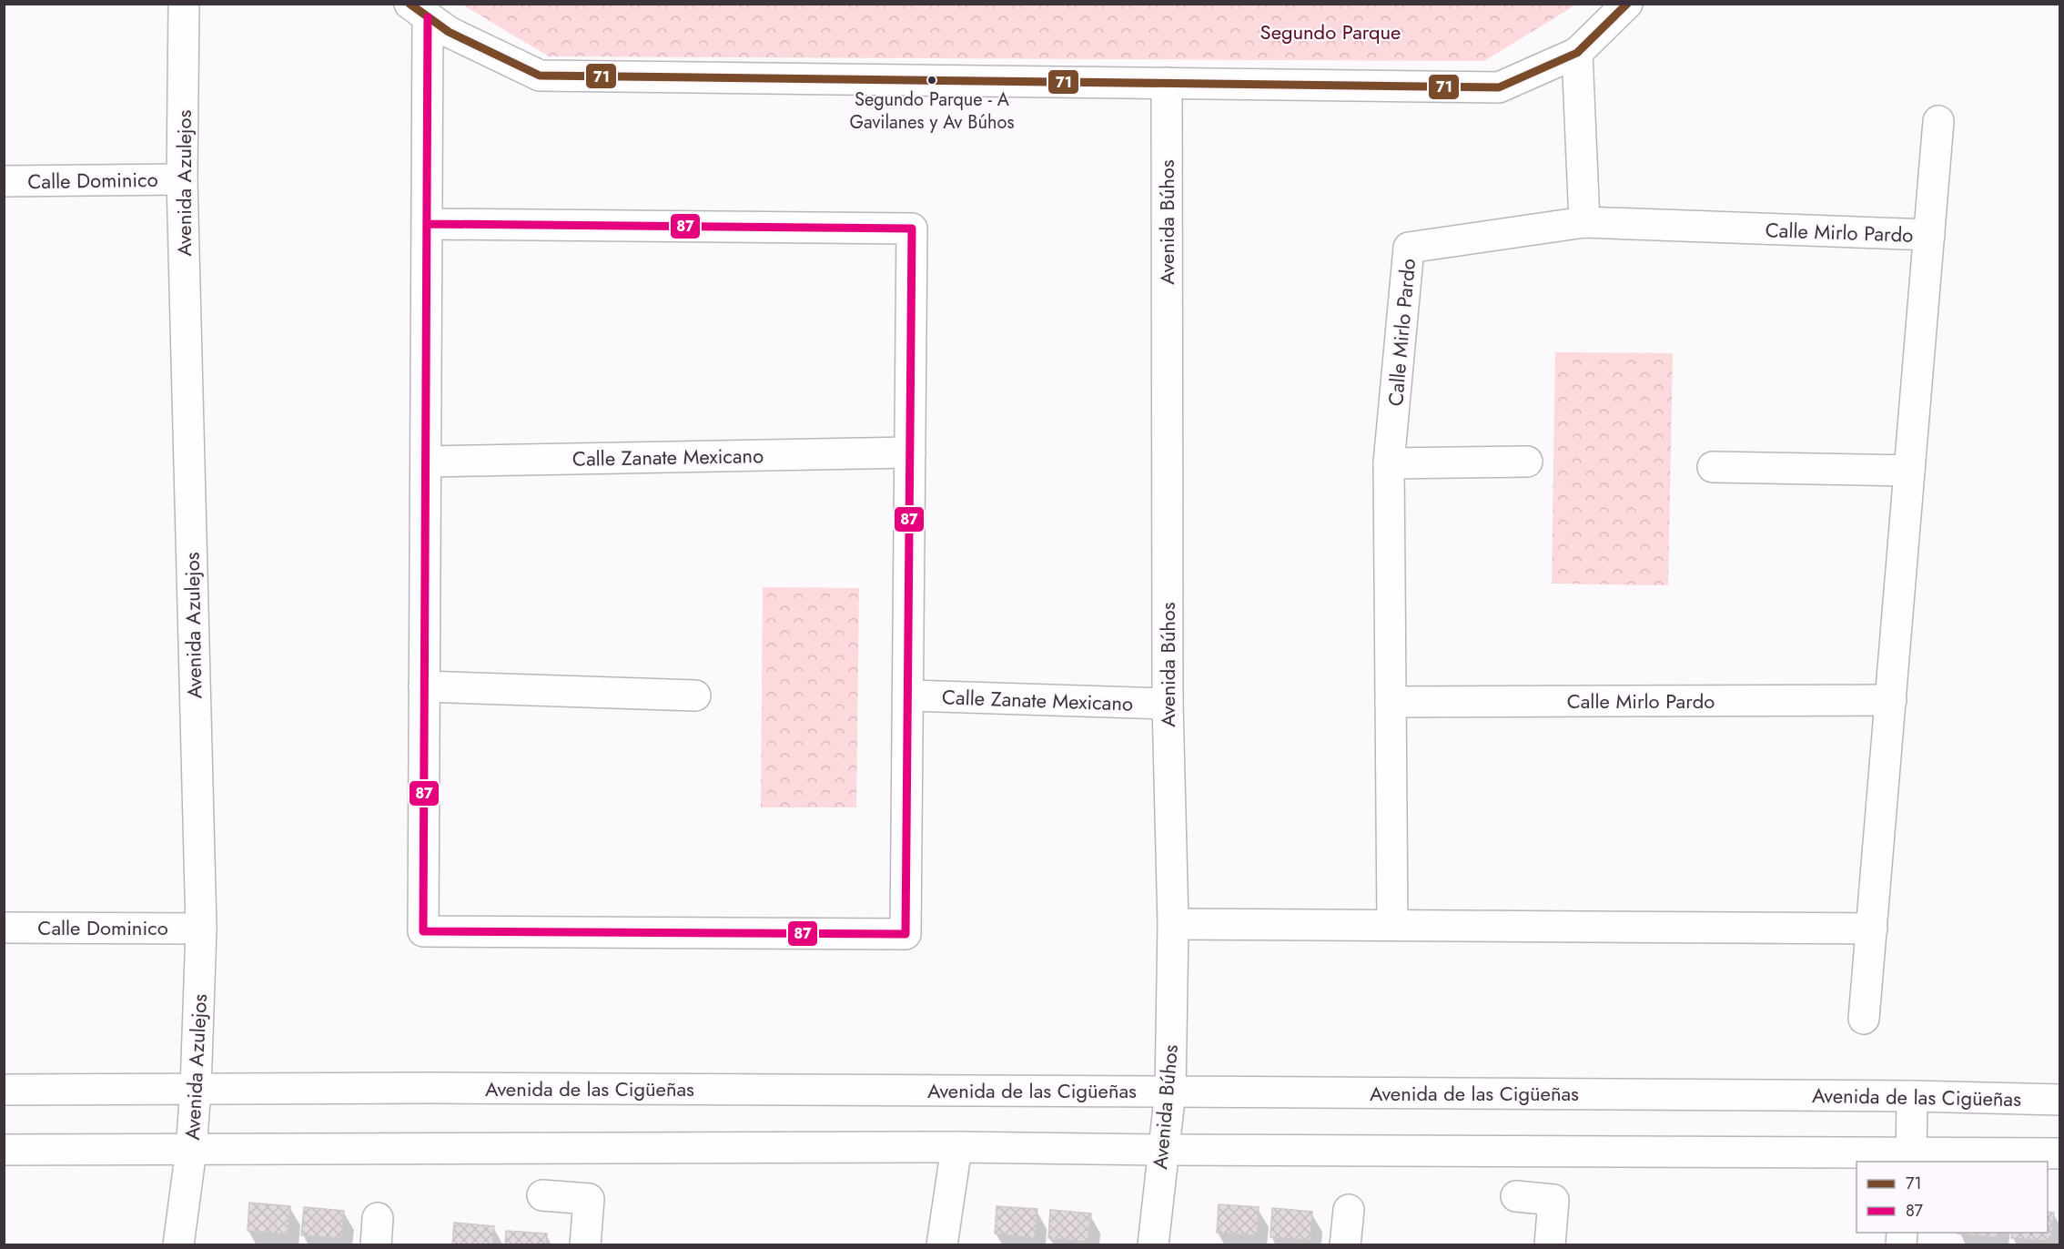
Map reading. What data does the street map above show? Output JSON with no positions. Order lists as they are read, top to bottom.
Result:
{
  "streets": {
    "street": [
      "Calle Dominico",
      "Avenida Azulejos",
      "Avenida Búhos",
      "Calle Mirlo Pardo",
      "Calle Zanate Mexicano",
      "Avenida de las Cigüeñas"
    ]
  },
  "crossings": [
    ["Calle Dominico", "Avenida Azulejos"],
    ["Avenida Azulejos", "Avenida de las Cigüeñas"],
    ["Avenida Búhos", "Calle Zanate Mexicano"],
    ["Avenida Búhos", "Avenida de las Cigüeñas"]
  ],
  "parks": ["Segundo Parque"],
  "places": ["Segundo Parque - A Gavilanes y Av Búhos"],
  "lines": ["transit line 71", "transit line 87"],
  "legend": ["71", "87"]
}
